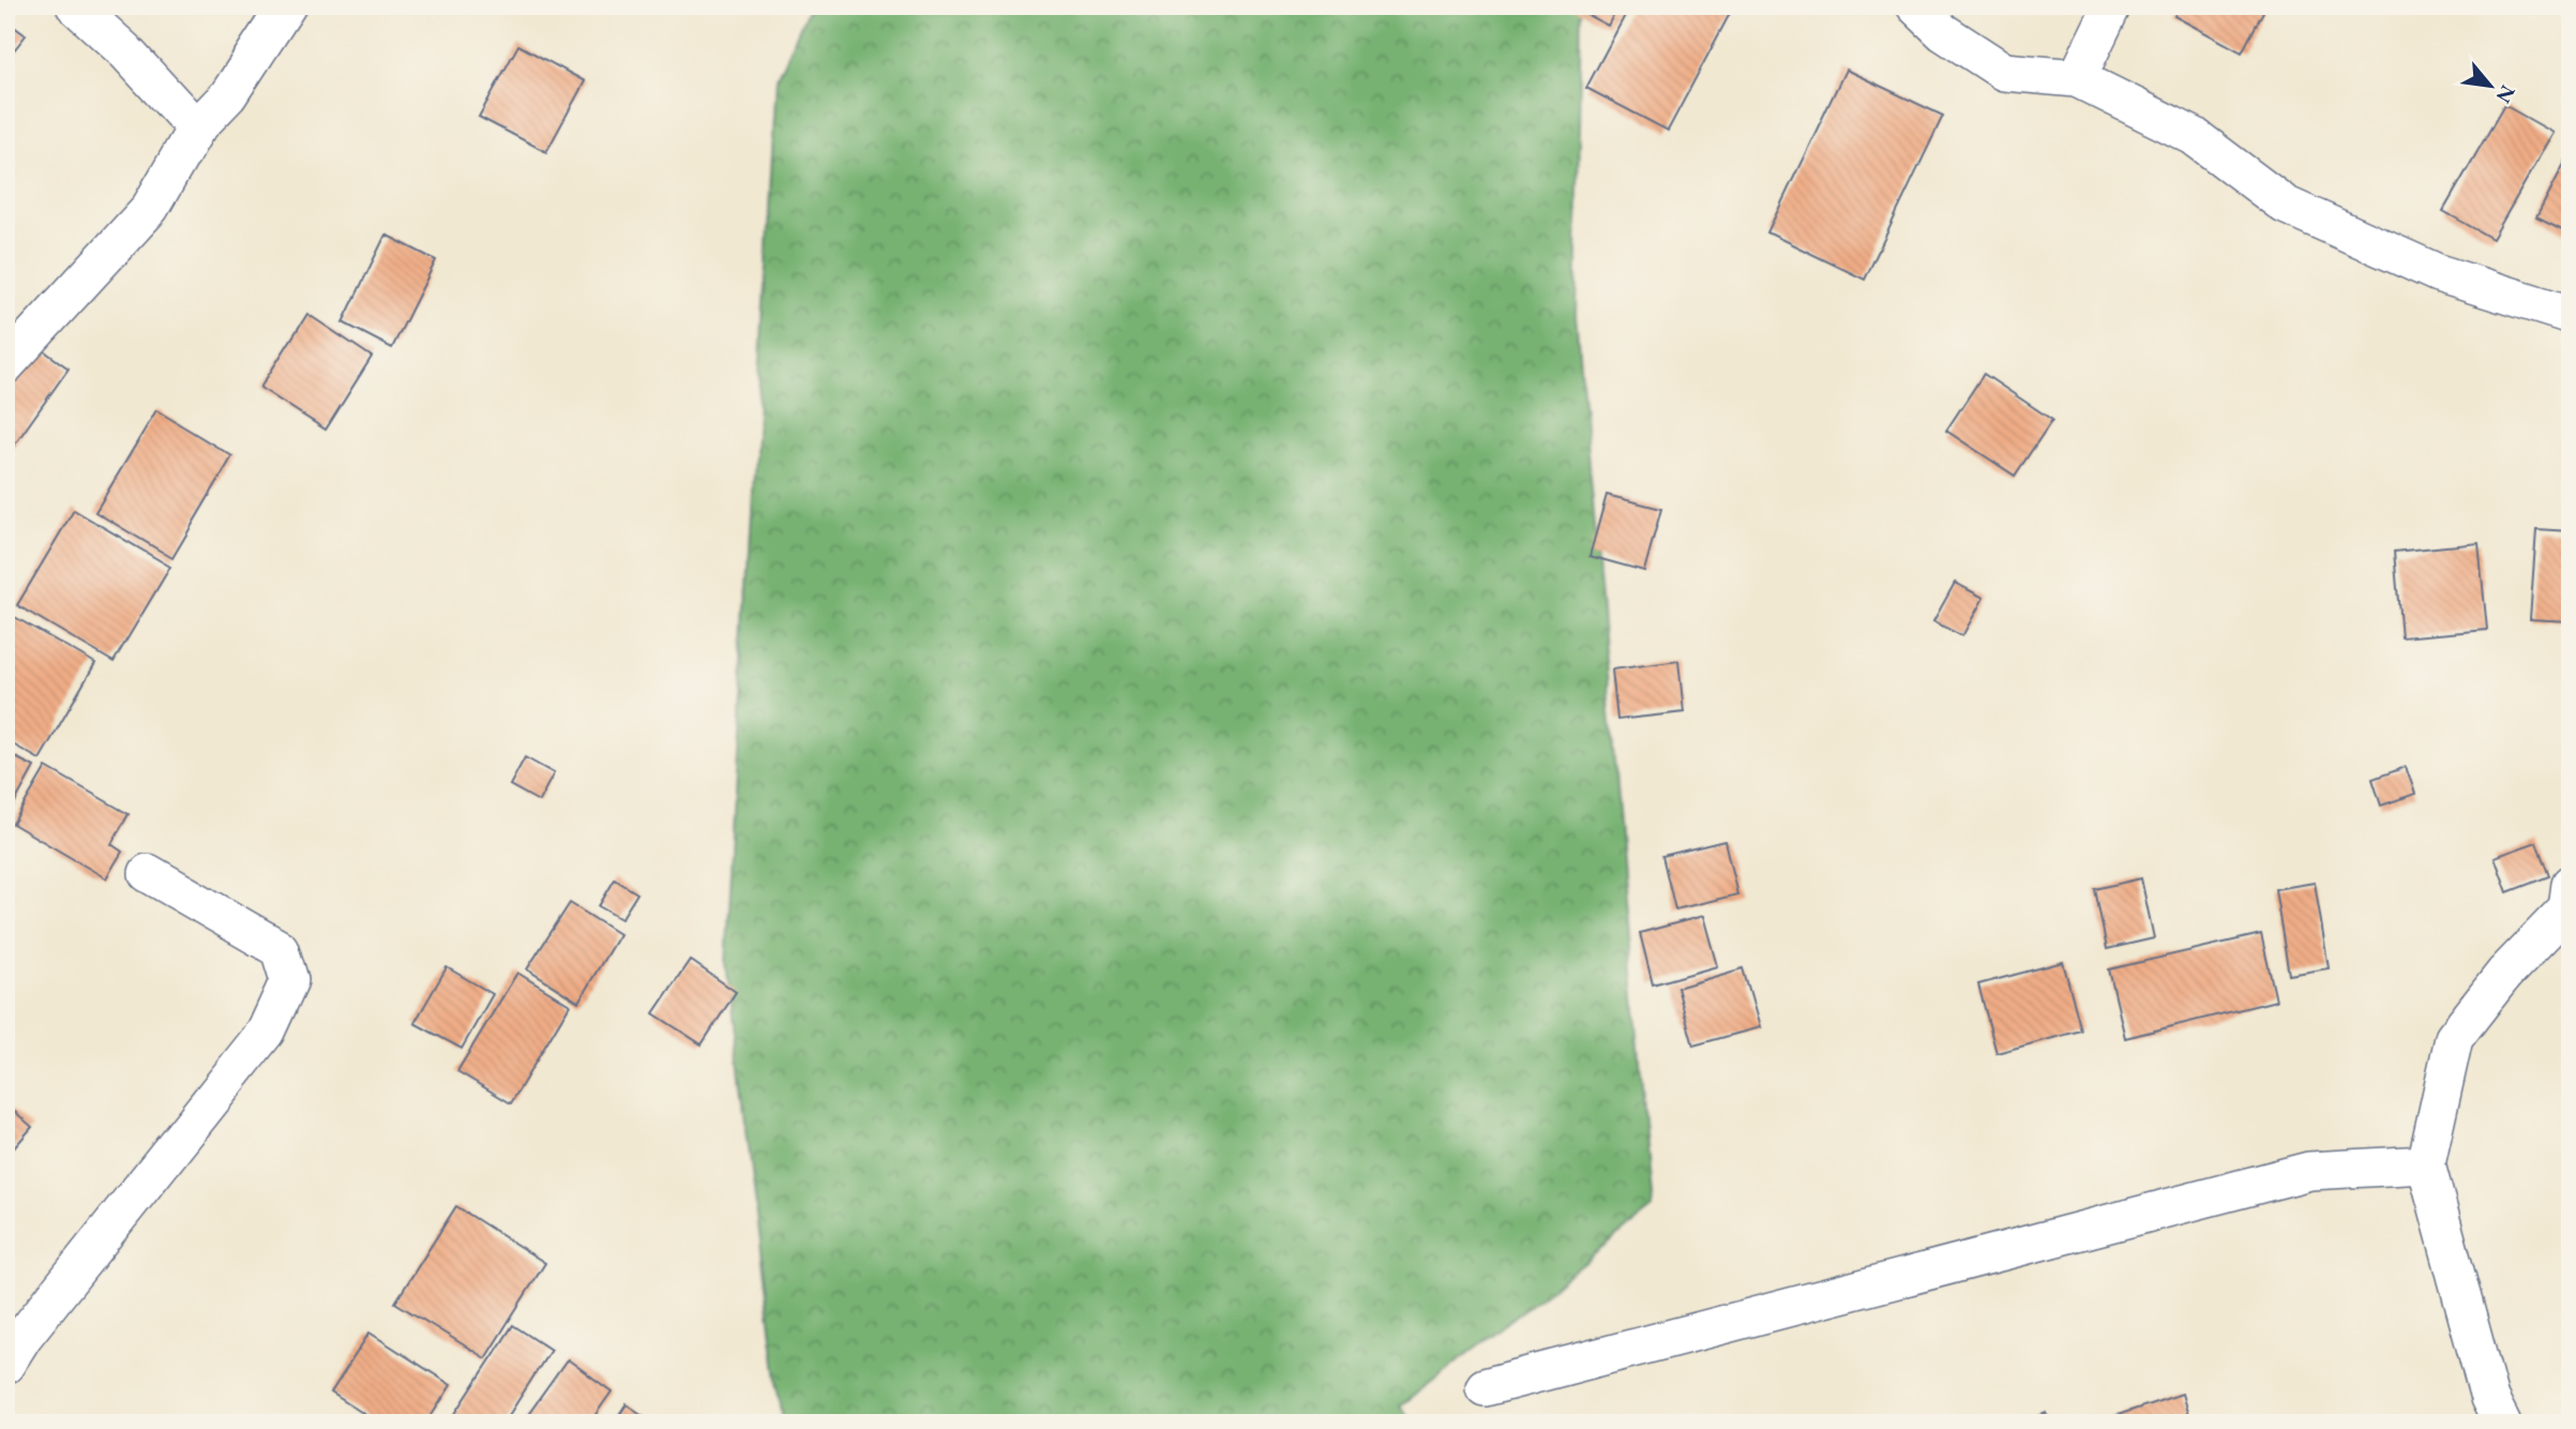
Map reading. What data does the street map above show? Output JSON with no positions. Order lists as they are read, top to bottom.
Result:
{
  "north": "bottom right"
}
